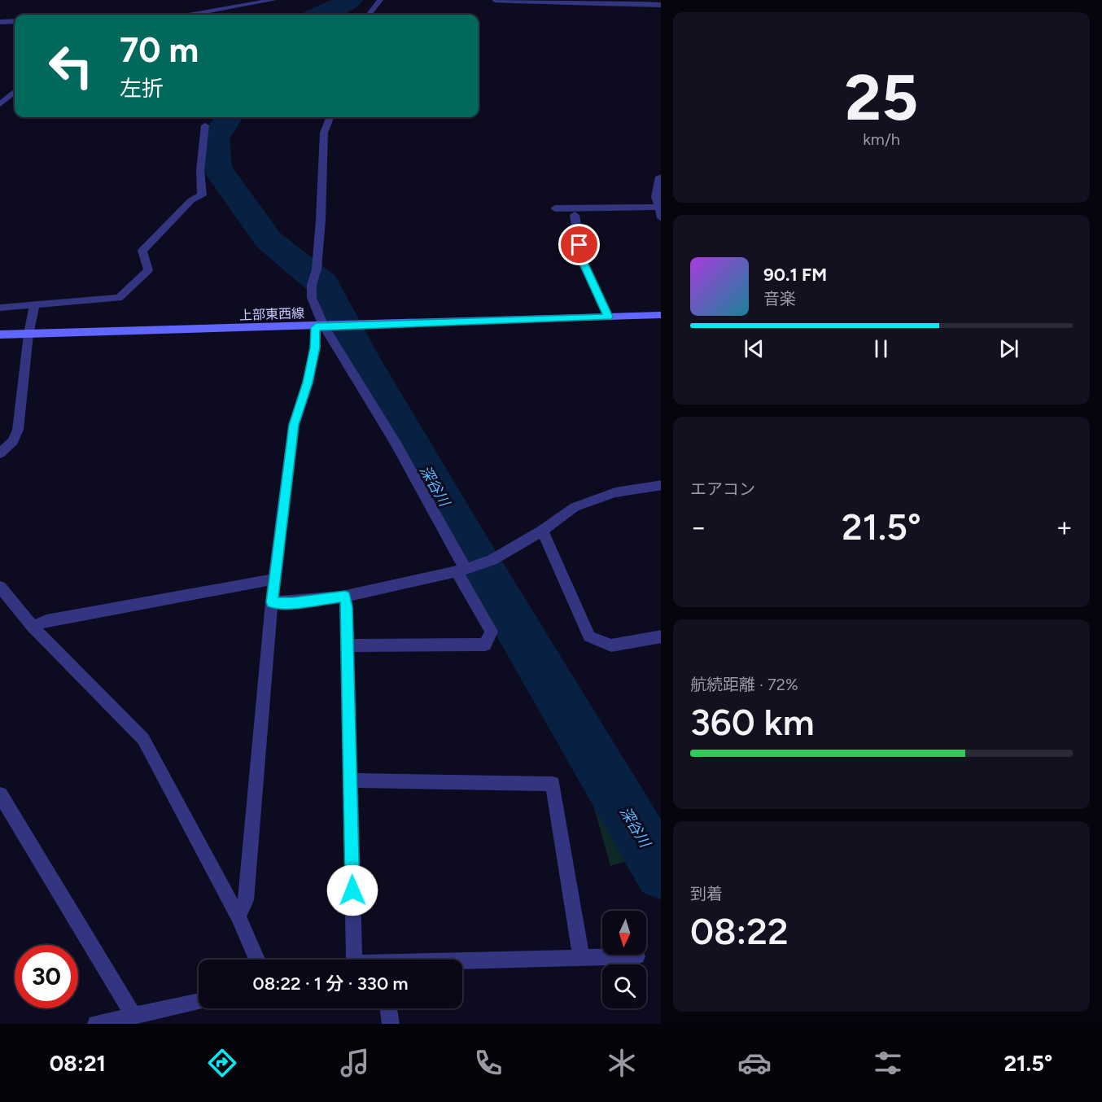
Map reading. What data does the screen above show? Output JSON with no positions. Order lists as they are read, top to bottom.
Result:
{
  "streets": {
    "street": ["上部東西線"]
  },
  "water": ["深谷川"],
  "north": "bottom",
  "page": {
    "tile": [
      ["25", "km/h"],
      "エアコン",
      ["航続距離 · 72%", "360 km"],
      ["到着", "08:22"]
    ],
    "turn": ["70 m", "左折"],
    "song": ["90.1 FM", "音楽"],
    "heat": ["−", "21.5°", "+"],
    "limit": "30",
    "trip": "08:22 · 1 分 · 330 m",
    "tabs": ["08:21", "21.5°"]
  }
}
